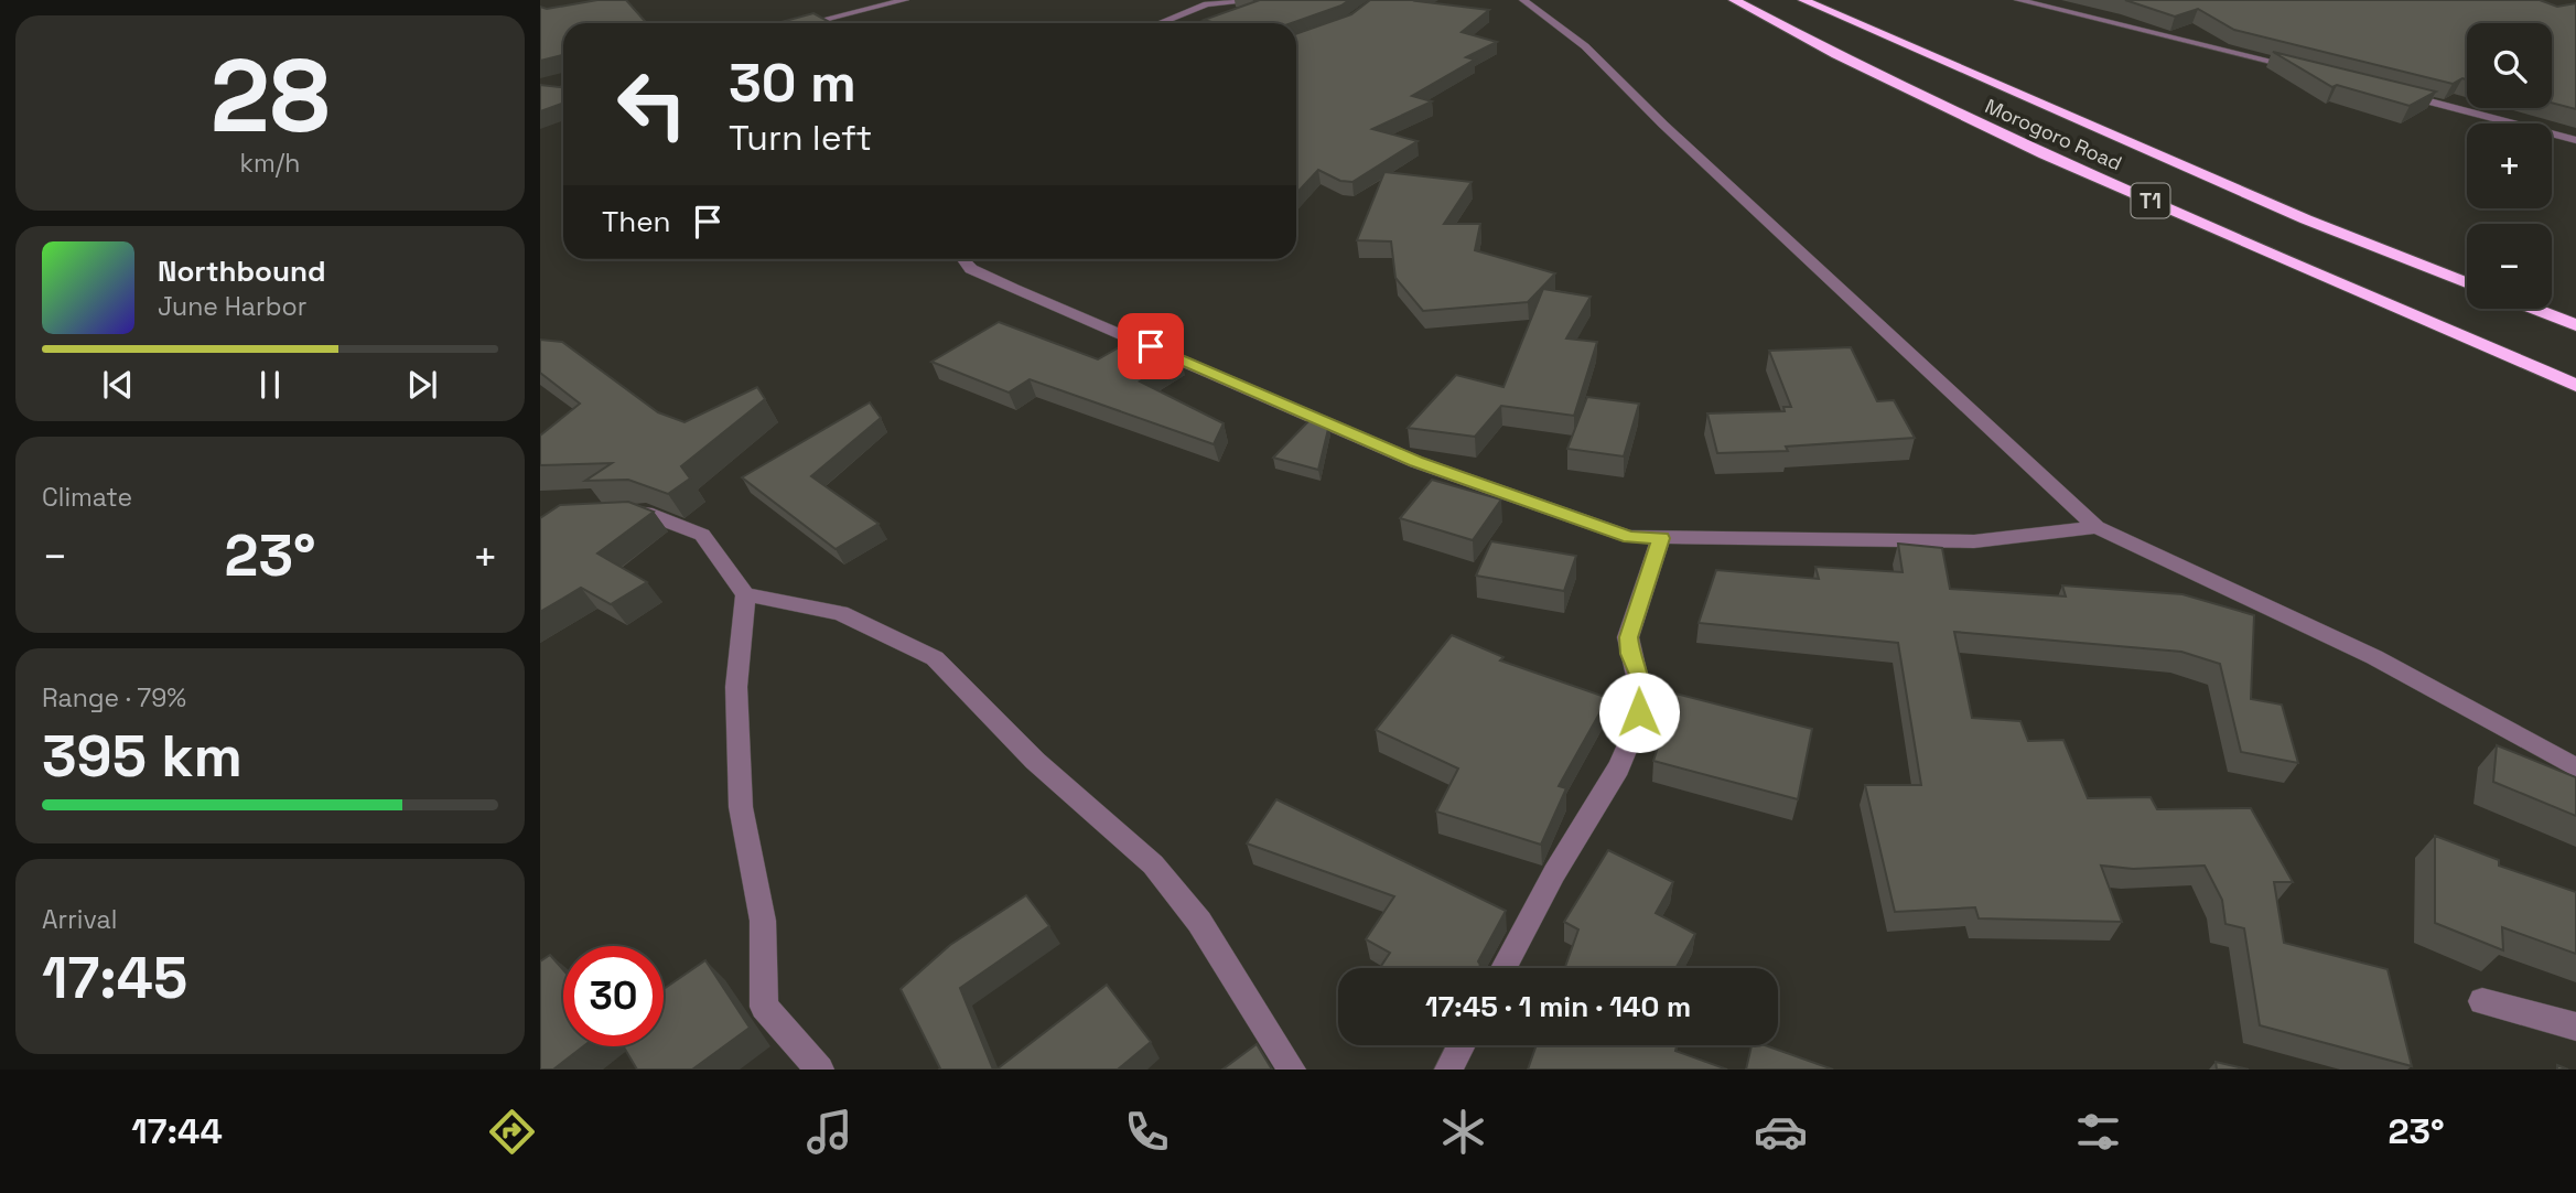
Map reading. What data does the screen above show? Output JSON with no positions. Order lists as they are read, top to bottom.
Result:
{
  "streets": {
    "highway": ["Morogoro Road", "T1"]
  },
  "page": {
    "tile": [
      ["28", "km/h"],
      "Climate",
      ["Range · 79%", "395 km"],
      ["Arrival", "17:45"]
    ],
    "map_buttons": ["+", "−"],
    "turn": ["30 m", "Turn left"],
    "then": "Then",
    "song": ["Northbound", "June Harbor"],
    "heat": ["−", "23°", "+"],
    "limit": "30",
    "trip": "17:45 · 1 min · 140 m",
    "tabs": ["17:44", "23°"]
  }
}
